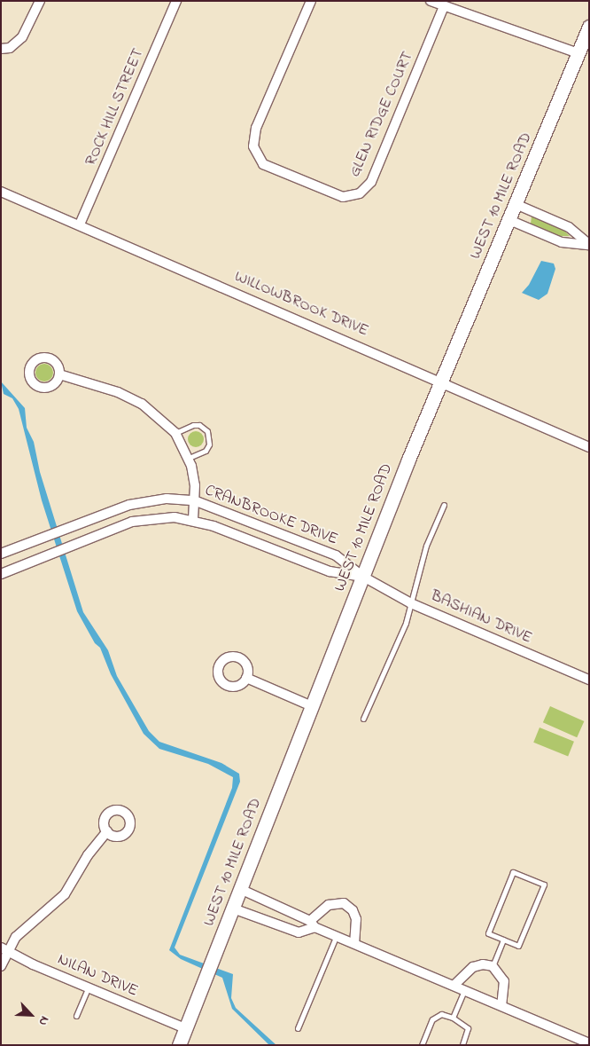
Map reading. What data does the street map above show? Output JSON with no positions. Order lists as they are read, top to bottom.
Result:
{
  "streets": {
    "main road": ["WEST 10 MILE ROAD"],
    "street": [
      "ROCK HILL STREET",
      "GLEN RIDGE COURT",
      "WILLOWBROOK DRIVE",
      "CRANBROOKE DRIVE",
      "BASHIAN DRIVE",
      "NILAN DRIVE"
    ]
  },
  "crossings": [
    ["ROCK HILL STREET", "WILLOWBROOK DRIVE"],
    ["WEST 10 MILE ROAD", "WILLOWBROOK DRIVE"],
    ["WEST 10 MILE ROAD", "CRANBROOKE DRIVE"],
    ["WEST 10 MILE ROAD", "BASHIAN DRIVE"],
    ["WEST 10 MILE ROAD", "NILAN DRIVE"],
    ["CRANBROOKE DRIVE", "BASHIAN DRIVE"]
  ],
  "north": "bottom right"
}
